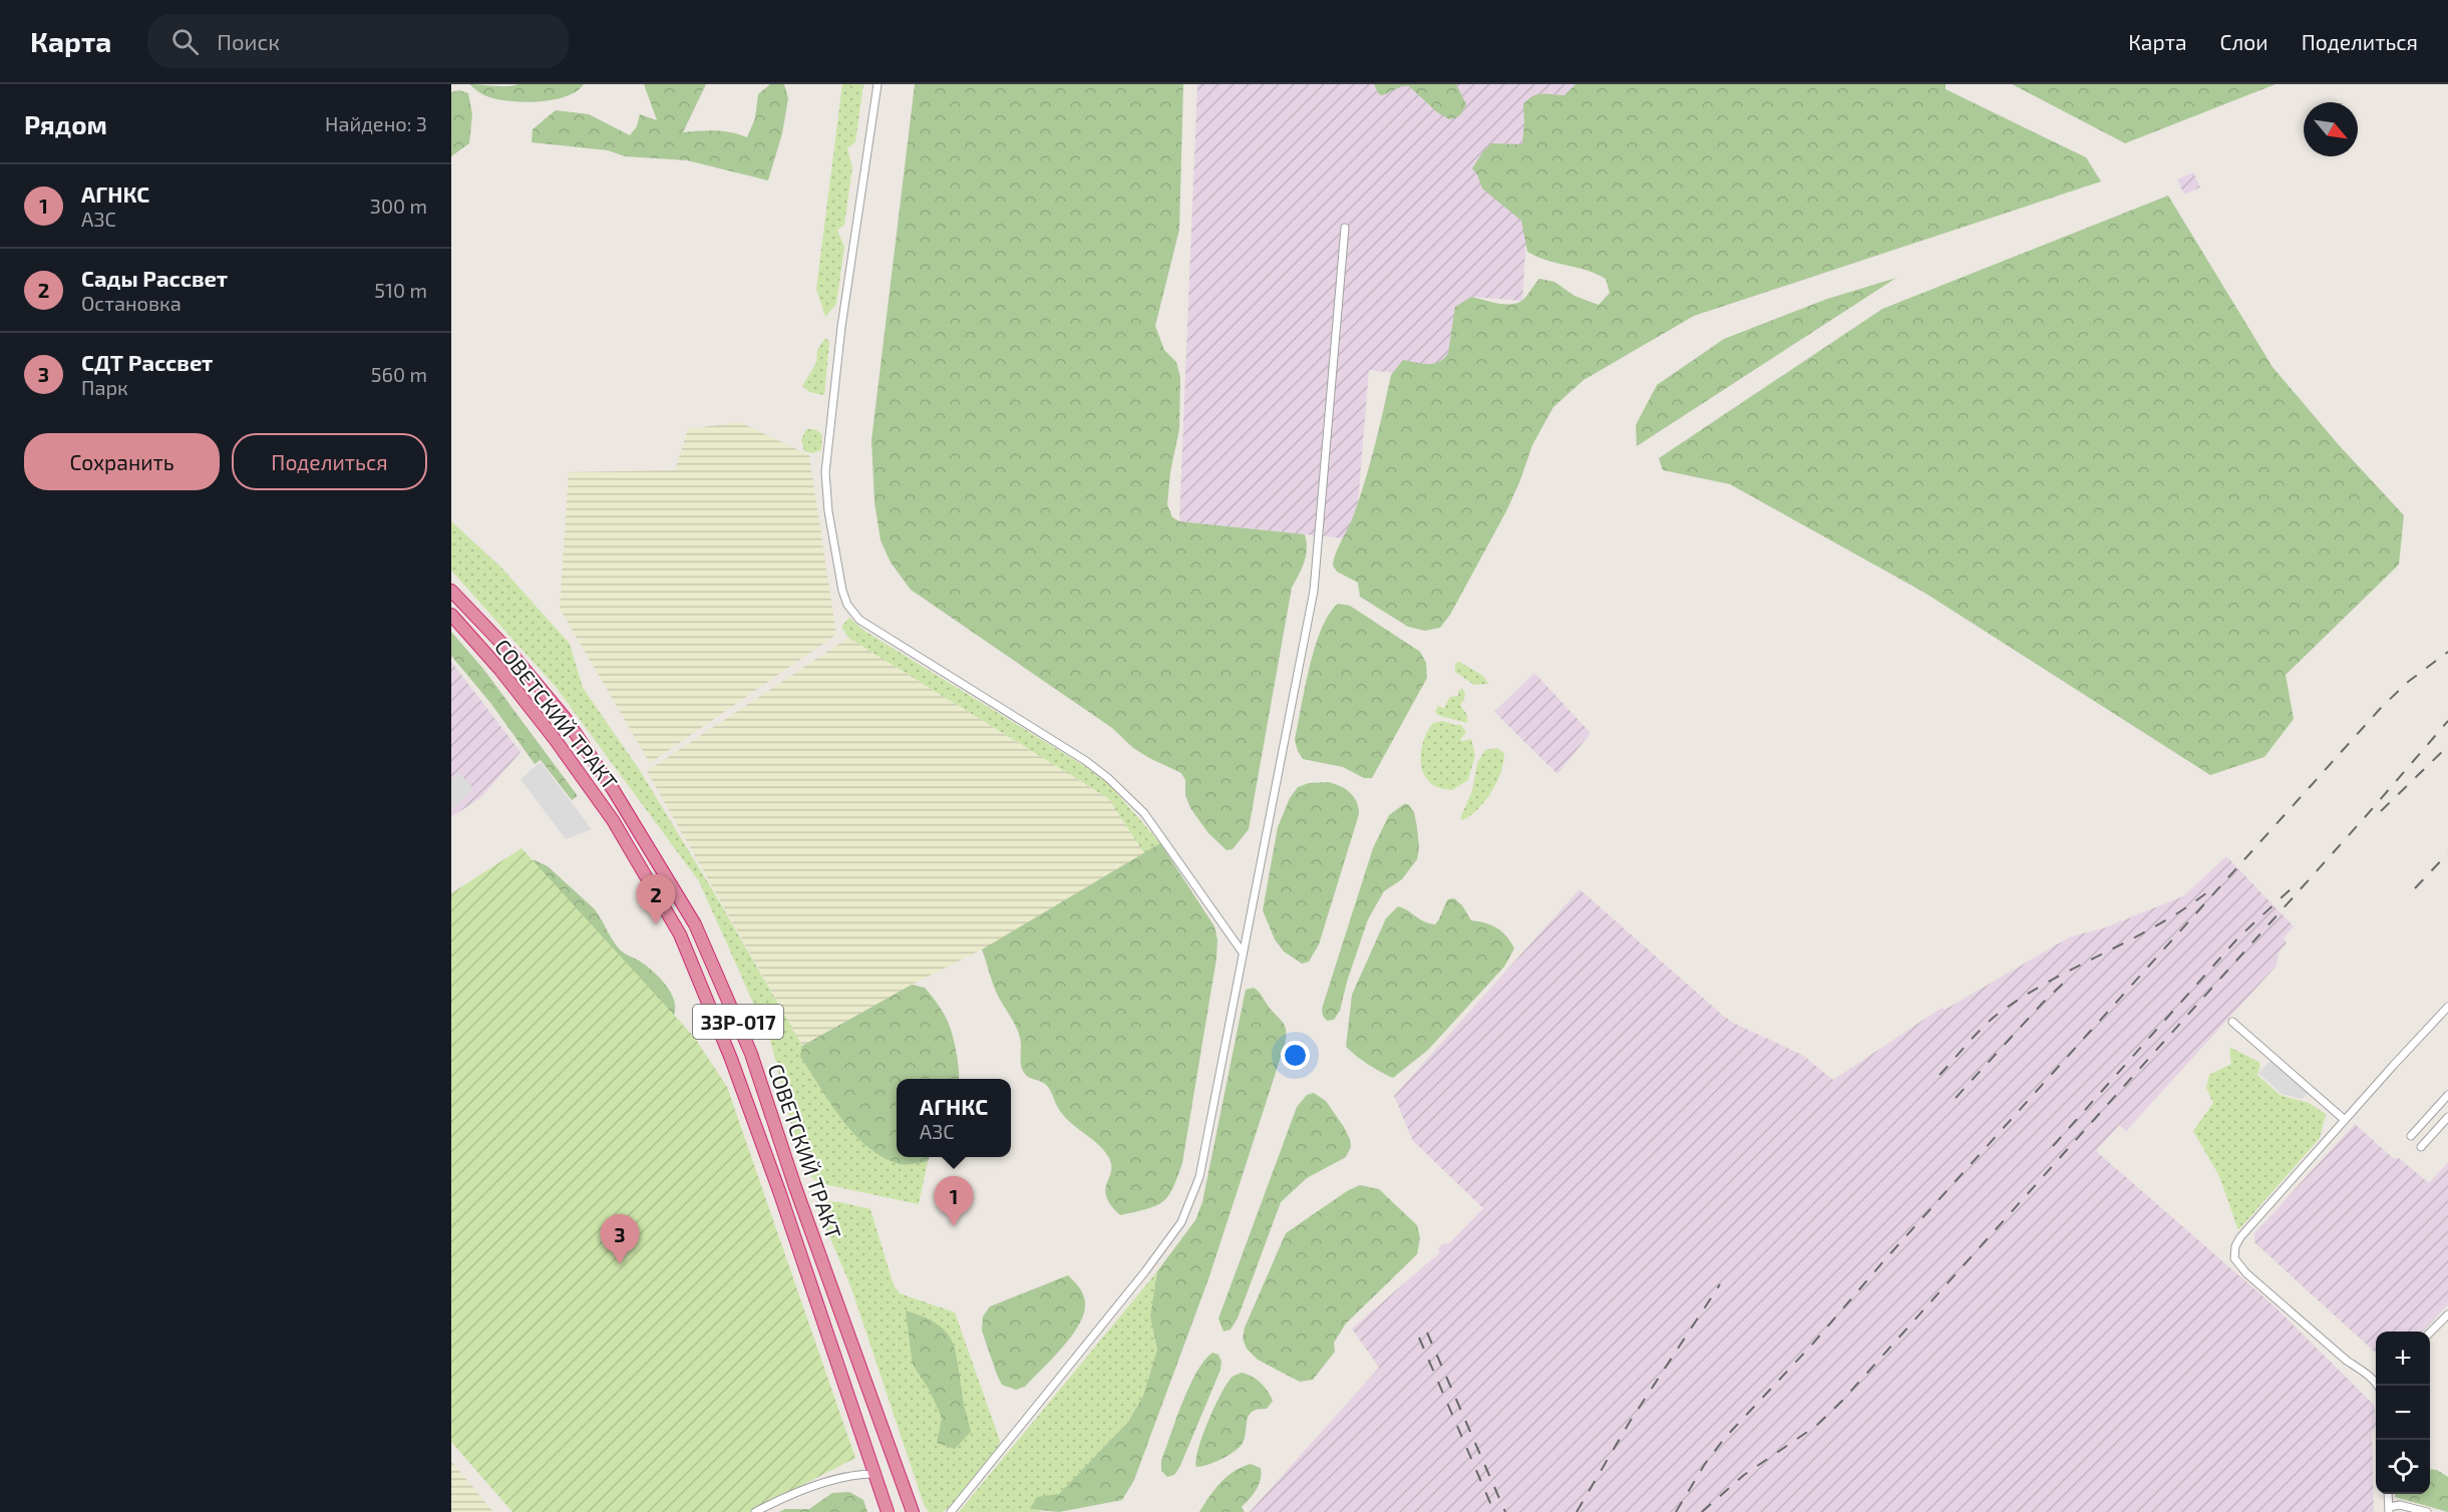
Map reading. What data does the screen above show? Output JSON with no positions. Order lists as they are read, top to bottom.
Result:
{
  "streets": {
    "highway": ["СОВЕТСКИЙ ТРАКТ", "33Р-017"]
  },
  "north": "bottom right",
  "page": {
    "header": "Карта",
    "search": "Поиск",
    "nav": ["Карта", "Слои", "Поделиться"],
    "heading": ["Рядом", "Найдено: 3"],
    "list": [
      {
        "mark": "1",
        "name": "АГНКС",
        "note": "АЗС",
        "value": "300 m"
      },
      {
        "mark": "2",
        "name": "Сады Рассвет",
        "note": "Остановка",
        "value": "510 m"
      },
      {
        "mark": "3",
        "name": "СДТ Рассвет",
        "note": "Парк",
        "value": "560 m"
      }
    ],
    "buttons": ["Сохранить", "Поделиться"],
    "pins": ["2", "1", "3"],
    "popup": ["АГНКС", "АЗС"],
    "map_buttons": ["+", "−"]
  }
}
